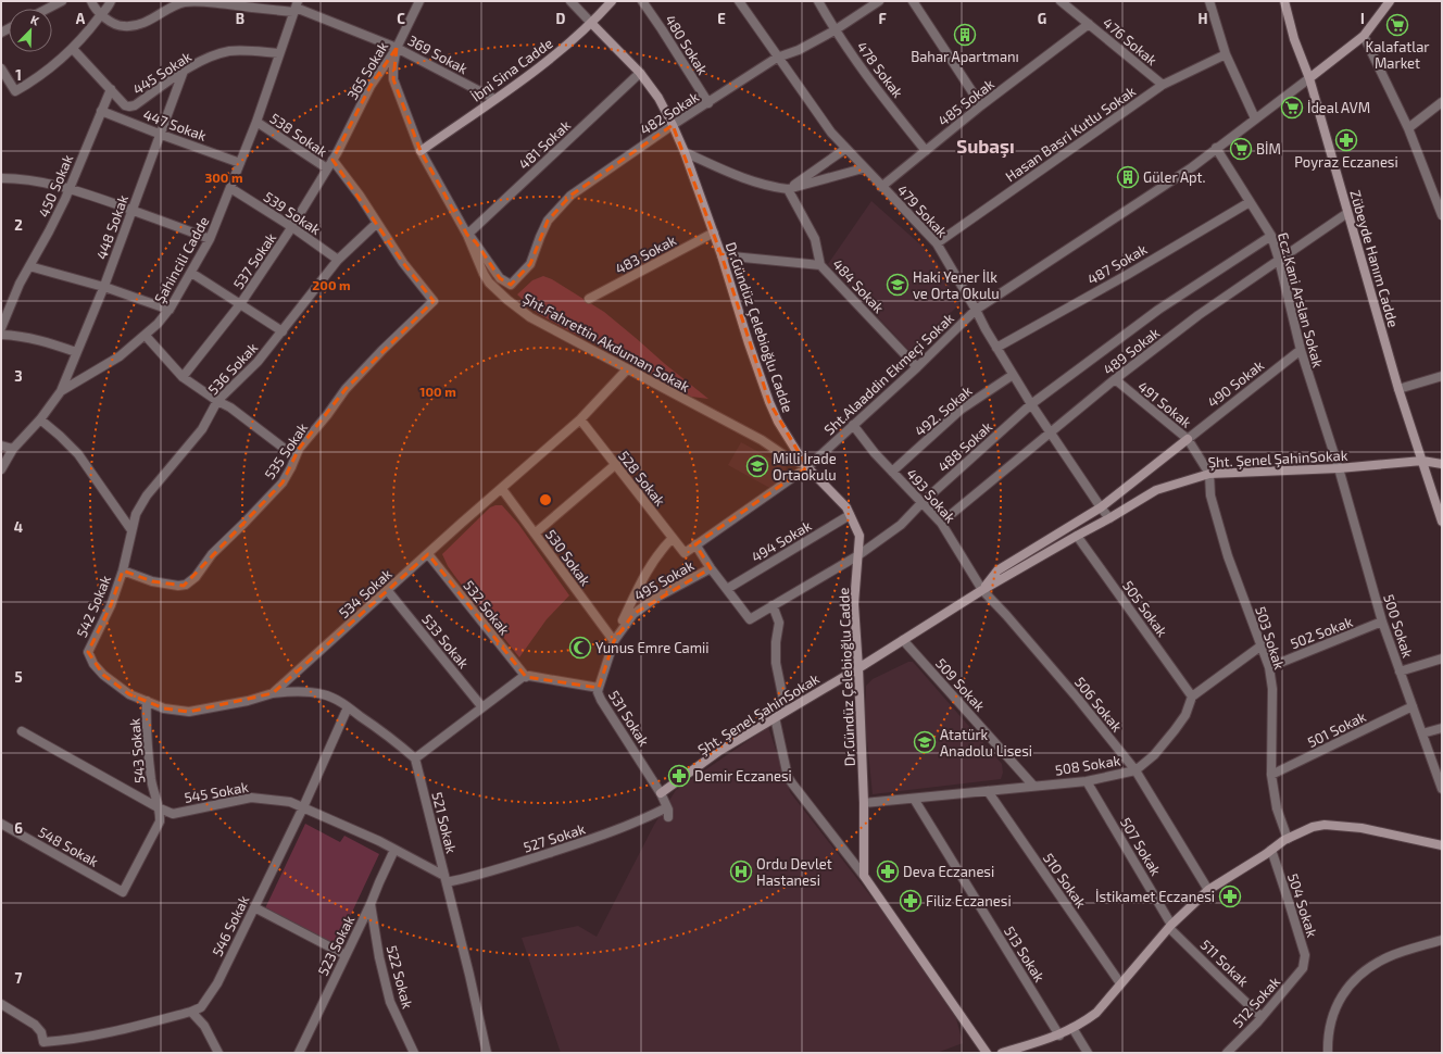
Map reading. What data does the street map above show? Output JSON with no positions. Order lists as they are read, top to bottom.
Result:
{
  "streets": {
    "street": [
      "476 Sokak",
      "480 Sokak",
      "369 Sokak",
      "İbni Sina Cadde",
      "478 Sokak",
      "365 Sokak",
      "445 Sokak",
      "485 Sokak",
      "482 Sokak",
      "447 Sokak",
      "Hasan Basri Kutlu Sokak",
      "538 Sokak",
      "481 Sokak",
      "450 Sokak",
      "479 Sokak",
      "539 Sokak",
      "448 Sokak",
      "483 Sokak",
      "Zübeyde Hanım Cadde",
      "Şahincili Cadde",
      "537 Sokak",
      "487 Sokak",
      "484 Sokak",
      "Ecz.Kani Arslan Sokak",
      "Dr.Gündüz Çelebioğlu Cadde",
      "Şht.Fahrettin Akduman Sokak",
      "489 Sokak",
      "536 Sokak",
      "Sht.Alaaddin Ekmeçi Sokak",
      "490 Sokak",
      "491 Sokak",
      "492. Sokak",
      "488 Sokak",
      "535 Sokak",
      "Şht. Şenel ŞahinSokak",
      "528 Sokak",
      "493 Sokak",
      "494 Sokak",
      "530 Sokak",
      "495 Sokak",
      "534 Sokak",
      "542 Sokak",
      "532 Sokak",
      "505 Sokak",
      "500 Sokak",
      "502 Sokak",
      "503 Sokak",
      "533 Sokak",
      "509 Sokak",
      "506 Sokak",
      "531 Sokak",
      "501 Sokak",
      "543 Sokak",
      "508 Sokak",
      "545 Sokak",
      "521 Sokak",
      "527 Sokak",
      "548 Sokak",
      "507 Sokak",
      "510 Sokak",
      "504 Sokak",
      "546 Sokak",
      "523 Sokak",
      "513 Sokak",
      "511 Sokak",
      "522 Sokak",
      "512 Sokak"
    ]
  },
  "crossings": [
    ["476 Sokak", "485 Sokak"],
    ["476 Sokak", "Hasan Basri Kutlu Sokak"],
    ["480 Sokak", "482 Sokak"],
    ["369 Sokak", "İbni Sina Cadde"],
    ["369 Sokak", "365 Sokak"],
    ["369 Sokak", "Şahincili Cadde"],
    ["369 Sokak", "Şht.Fahrettin Akduman Sokak"],
    ["İbni Sina Cadde", "Dr.Gündüz Çelebioğlu Cadde"],
    ["İbni Sina Cadde", "Şht.Fahrettin Akduman Sokak"],
    ["478 Sokak", "485 Sokak"],
    ["478 Sokak", "482 Sokak"],
    ["365 Sokak", "537 Sokak"],
    ["365 Sokak", "Şht.Fahrettin Akduman Sokak"],
    ["445 Sokak", "450 Sokak"],
    ["445 Sokak", "448 Sokak"],
    ["445 Sokak", "Şahincili Cadde"],
    ["485 Sokak", "479 Sokak"],
    ["482 Sokak", "481 Sokak"],
    ["482 Sokak", "479 Sokak"],
    ["482 Sokak", "Dr.Gündüz Çelebioğlu Cadde"],
    ["482 Sokak", "Şht.Fahrettin Akduman Sokak"],
    ["447 Sokak", "450 Sokak"],
    ["447 Sokak", "448 Sokak"],
    ["447 Sokak", "Şahincili Cadde"],
    ["Hasan Basri Kutlu Sokak", "479 Sokak"],
    ["538 Sokak", "Şahincili Cadde"],
    ["538 Sokak", "537 Sokak"],
    ["481 Sokak", "Dr.Gündüz Çelebioğlu Cadde"],
    ["481 Sokak", "Şht.Fahrettin Akduman Sokak"],
    ["479 Sokak", "487 Sokak"],
    ["479 Sokak", "489 Sokak"],
    ["479 Sokak", "Sht.Alaaddin Ekmeçi Sokak"],
    ["479 Sokak", "492. Sokak"],
    ["479 Sokak", "488 Sokak"],
    ["479 Sokak", "Şht. Şenel ŞahinSokak"],
    ["539 Sokak", "Şahincili Cadde"],
    ["539 Sokak", "537 Sokak"],
    ["539 Sokak", "536 Sokak"],
    ["448 Sokak", "Şahincili Cadde"],
    ["483 Sokak", "Dr.Gündüz Çelebioğlu Cadde"],
    ["Zübeyde Hanım Cadde", "489 Sokak"],
    ["Zübeyde Hanım Cadde", "Sht.Alaaddin Ekmeçi Sokak"],
    ["Zübeyde Hanım Cadde", "Şht. Şenel ŞahinSokak"],
    ["487 Sokak", "Ecz.Kani Arslan Sokak"],
    ["484 Sokak", "Sht.Alaaddin Ekmeçi Sokak"],
    ["Ecz.Kani Arslan Sokak", "489 Sokak"],
    ["Ecz.Kani Arslan Sokak", "Sht.Alaaddin Ekmeçi Sokak"],
    ["Ecz.Kani Arslan Sokak", "490 Sokak"],
    ["Ecz.Kani Arslan Sokak", "488 Sokak"],
    ["Ecz.Kani Arslan Sokak", "Şht. Şenel ŞahinSokak"],
    ["Ecz.Kani Arslan Sokak", "500 Sokak"],
    ["Dr.Gündüz Çelebioğlu Cadde", "Şht.Fahrettin Akduman Sokak"],
    ["Dr.Gündüz Çelebioğlu Cadde", "Sht.Alaaddin Ekmeçi Sokak"],
    ["Dr.Gündüz Çelebioğlu Cadde", "488 Sokak"],
    ["Dr.Gündüz Çelebioğlu Cadde", "Şht. Şenel ŞahinSokak"],
    ["Dr.Gündüz Çelebioğlu Cadde", "494 Sokak"],
    ["Dr.Gündüz Çelebioğlu Cadde", "508 Sokak"],
    ["Şht.Fahrettin Akduman Sokak", "Sht.Alaaddin Ekmeçi Sokak"],
    ["Şht.Fahrettin Akduman Sokak", "534 Sokak"],
    ["489 Sokak", "491 Sokak"],
    ["489 Sokak", "493 Sokak"],
    ["536 Sokak", "535 Sokak"],
    ["536 Sokak", "542 Sokak"],
    ["Sht.Alaaddin Ekmeçi Sokak", "488 Sokak"],
    ["Sht.Alaaddin Ekmeçi Sokak", "528 Sokak"],
    ["Sht.Alaaddin Ekmeçi Sokak", "493 Sokak"],
    ["490 Sokak", "491 Sokak"],
    ["490 Sokak", "Şht. Şenel ŞahinSokak"],
    ["491 Sokak", "Şht. Şenel ŞahinSokak"],
    ["491 Sokak", "503 Sokak"],
    ["492. Sokak", "493 Sokak"],
    ["488 Sokak", "493 Sokak"],
    ["488 Sokak", "494 Sokak"],
    ["488 Sokak", "495 Sokak"],
    ["535 Sokak", "542 Sokak"],
    ["Şht. Şenel ŞahinSokak", "493 Sokak"],
    ["Şht. Şenel ŞahinSokak", "505 Sokak"],
    ["Şht. Şenel ŞahinSokak", "500 Sokak"],
    ["Şht. Şenel ŞahinSokak", "503 Sokak"],
    ["Şht. Şenel ŞahinSokak", "509 Sokak"],
    ["Şht. Şenel ŞahinSokak", "506 Sokak"],
    ["Şht. Şenel ŞahinSokak", "531 Sokak"],
    ["528 Sokak", "534 Sokak"],
    ["493 Sokak", "506 Sokak"],
    ["530 Sokak", "495 Sokak"],
    ["530 Sokak", "534 Sokak"],
    ["495 Sokak", "531 Sokak"],
    ["534 Sokak", "542 Sokak"],
    ["534 Sokak", "532 Sokak"],
    ["534 Sokak", "533 Sokak"],
    ["534 Sokak", "543 Sokak"],
    ["532 Sokak", "531 Sokak"],
    ["505 Sokak", "508 Sokak"],
    ["500 Sokak", "502 Sokak"],
    ["500 Sokak", "501 Sokak"],
    ["502 Sokak", "503 Sokak"],
    ["503 Sokak", "501 Sokak"],
    ["509 Sokak", "508 Sokak"],
    ["506 Sokak", "508 Sokak"],
    ["531 Sokak", "527 Sokak"],
    ["543 Sokak", "545 Sokak"],
    ["543 Sokak", "548 Sokak"],
    ["508 Sokak", "507 Sokak"],
    ["508 Sokak", "510 Sokak"],
    ["508 Sokak", "513 Sokak"],
    ["545 Sokak", "521 Sokak"],
    ["545 Sokak", "527 Sokak"],
    ["545 Sokak", "546 Sokak"],
    ["545 Sokak", "523 Sokak"],
    ["521 Sokak", "527 Sokak"],
    ["507 Sokak", "511 Sokak"],
    ["504 Sokak", "512 Sokak"],
    ["523 Sokak", "522 Sokak"],
    ["511 Sokak", "512 Sokak"]
  ],
  "districts": ["Subaşı"],
  "places": {
    "supermarket": ["Kalafatlar Market", "İdeal AVM", "BİM"],
    "building": ["Bahar Apartmanı", "Güler Apt."],
    "pharmacy": [
      "Poyraz Eczanesi",
      "Demir Eczanesi",
      "Deva Eczanesi",
      "İstikamet Eczanesi",
      "Filiz Eczanesi"
    ],
    "school or university": ["Haki Yener İlk ve Orta Okulu", "Milli İrade Ortaokulu", "Atatürk Anadolu Lisesi"],
    "mosque": ["Yunus Emre Camii"],
    "hospital": ["Ordu Devlet Hastanesi"]
  },
  "north": "top right",
  "grid": {
    "columns": [
      "A",
      "B",
      "C",
      "D",
      "E",
      "F",
      "G",
      "H",
      "I"
    ],
    "rows": [
      "1",
      "2",
      "3",
      "4",
      "5",
      "6",
      "7"
    ]
  },
  "rings": ["300 m", "200 m", "100 m"]
}
